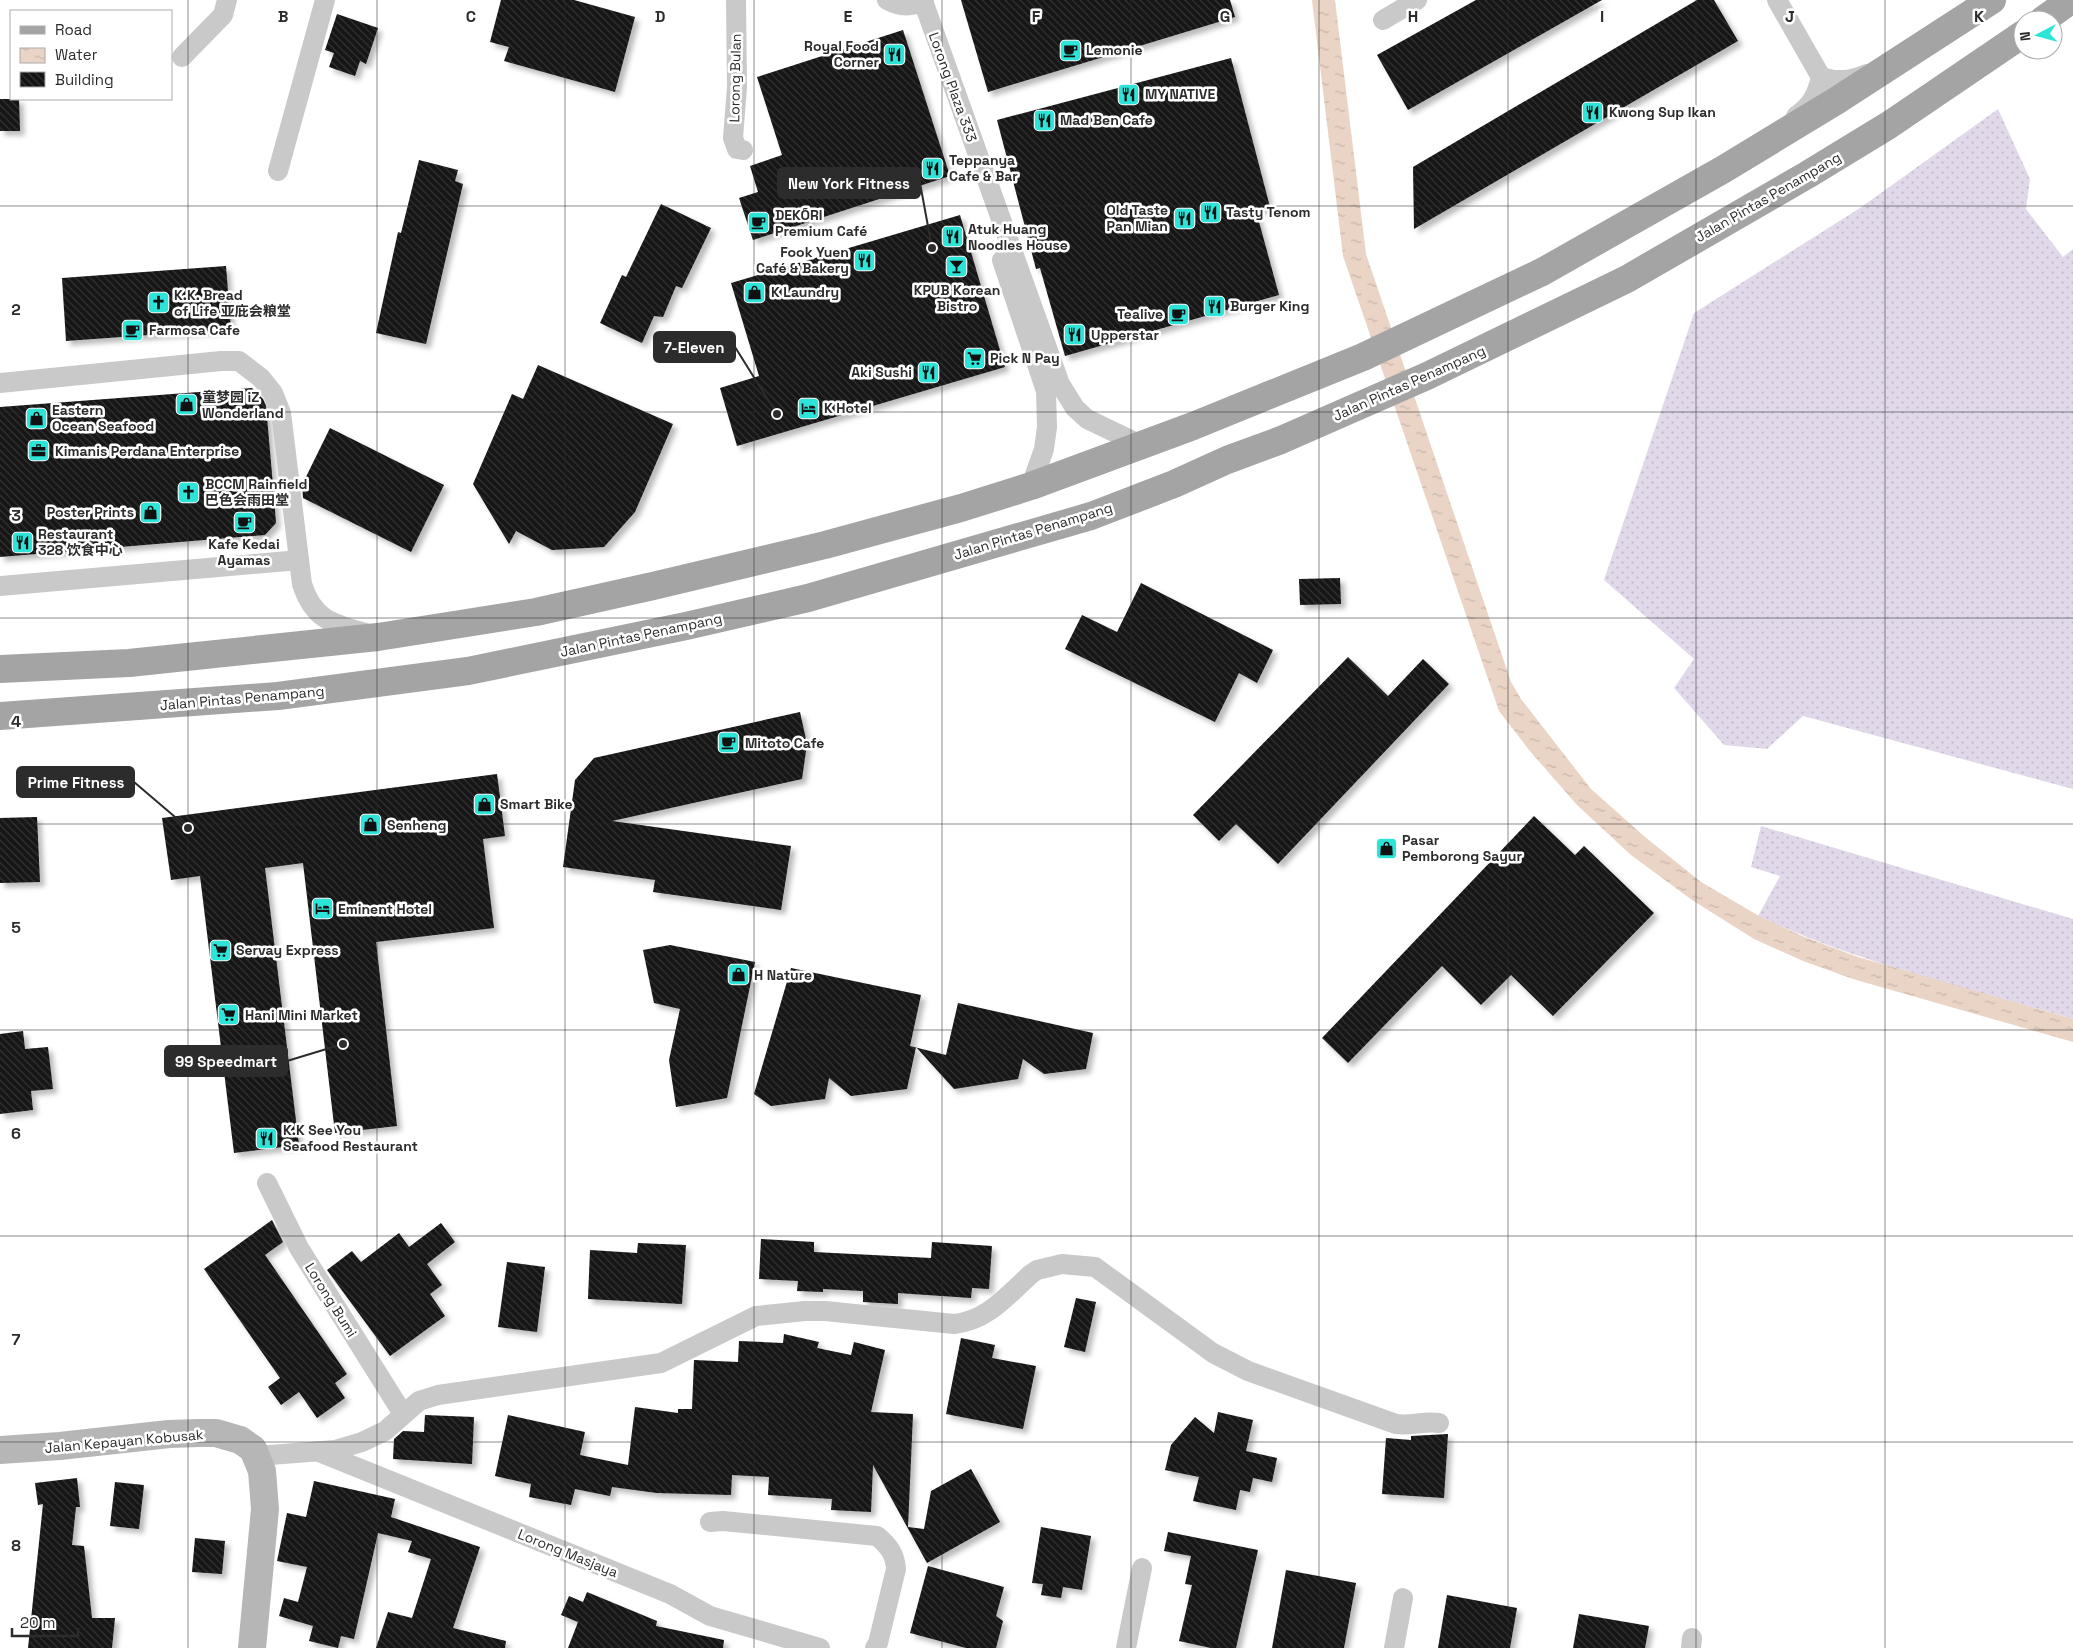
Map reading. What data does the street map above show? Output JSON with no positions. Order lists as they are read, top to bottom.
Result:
{
  "streets": {
    "main road": ["Jalan Pintas Penampang"],
    "street": [
      "Lorong Bulan",
      "Lorong Plaza 333",
      "Lorong Bumi",
      "Jalan Kepayan Kobusak",
      "Lorong Masjaya"
    ]
  },
  "crossings": [
    ["Lorong Bumi", "Lorong Masjaya"],
    ["Jalan Kepayan Kobusak", "Lorong Masjaya"]
  ],
  "places": {
    "cafe": [
      "Lemonie",
      "DEKÕRI Premium Café",
      "Tealive",
      "Farmosa Cafe",
      "Kafe Kedai Ayamas",
      "Mitoto Cafe"
    ],
    "restaurant": [
      "Royal Food Corner",
      "MY NATIVE",
      "Kwong Sup Ikan",
      "Mad Ben Cafe",
      "Teppanya Cafe & Bar",
      "Tasty Tenom",
      "Old Taste Pan Mian",
      "Atuk Huang Noodles House",
      "Fook Yuen Café & Bakery",
      "Burger King",
      "Upperstar",
      "Aki Sushi",
      "Restaurant 328 饮食中心",
      "K.K See You Seafood Restaurant"
    ],
    "other": [
      "New York Fitness",
      "7-Eleven",
      "Prime Fitness",
      "99 Speedmart"
    ],
    "bar": ["KPUB Korean Bistro"],
    "shop": [
      "K Laundry",
      "童梦园 iZ Wonderland",
      "Eastern Ocean Seafood",
      "Poster Prints",
      "Smart Bike",
      "Senheng",
      "Pasar Pemborong Sayur",
      "H Nature"
    ],
    "church": ["K.K. Bread of Life 亚庇会粮堂", "BCCM Rainfield 巴色会雨田堂"],
    "supermarket": ["Pick N Pay", "Servay Express", "Hani Mini Market"],
    "hotel": ["K Hotel", "Eminent Hotel"],
    "office": ["Kimanis Perdana Enterprise"]
  },
  "legend": ["Road", "Water", "Building"],
  "scale_bar": "20 m",
  "north": "left",
  "grid": {
    "columns": [
      "B",
      "C",
      "D",
      "E",
      "F",
      "G",
      "H",
      "I",
      "J",
      "K"
    ],
    "rows": [
      "2",
      "3",
      "4",
      "5",
      "6",
      "7",
      "8"
    ]
  }
}
